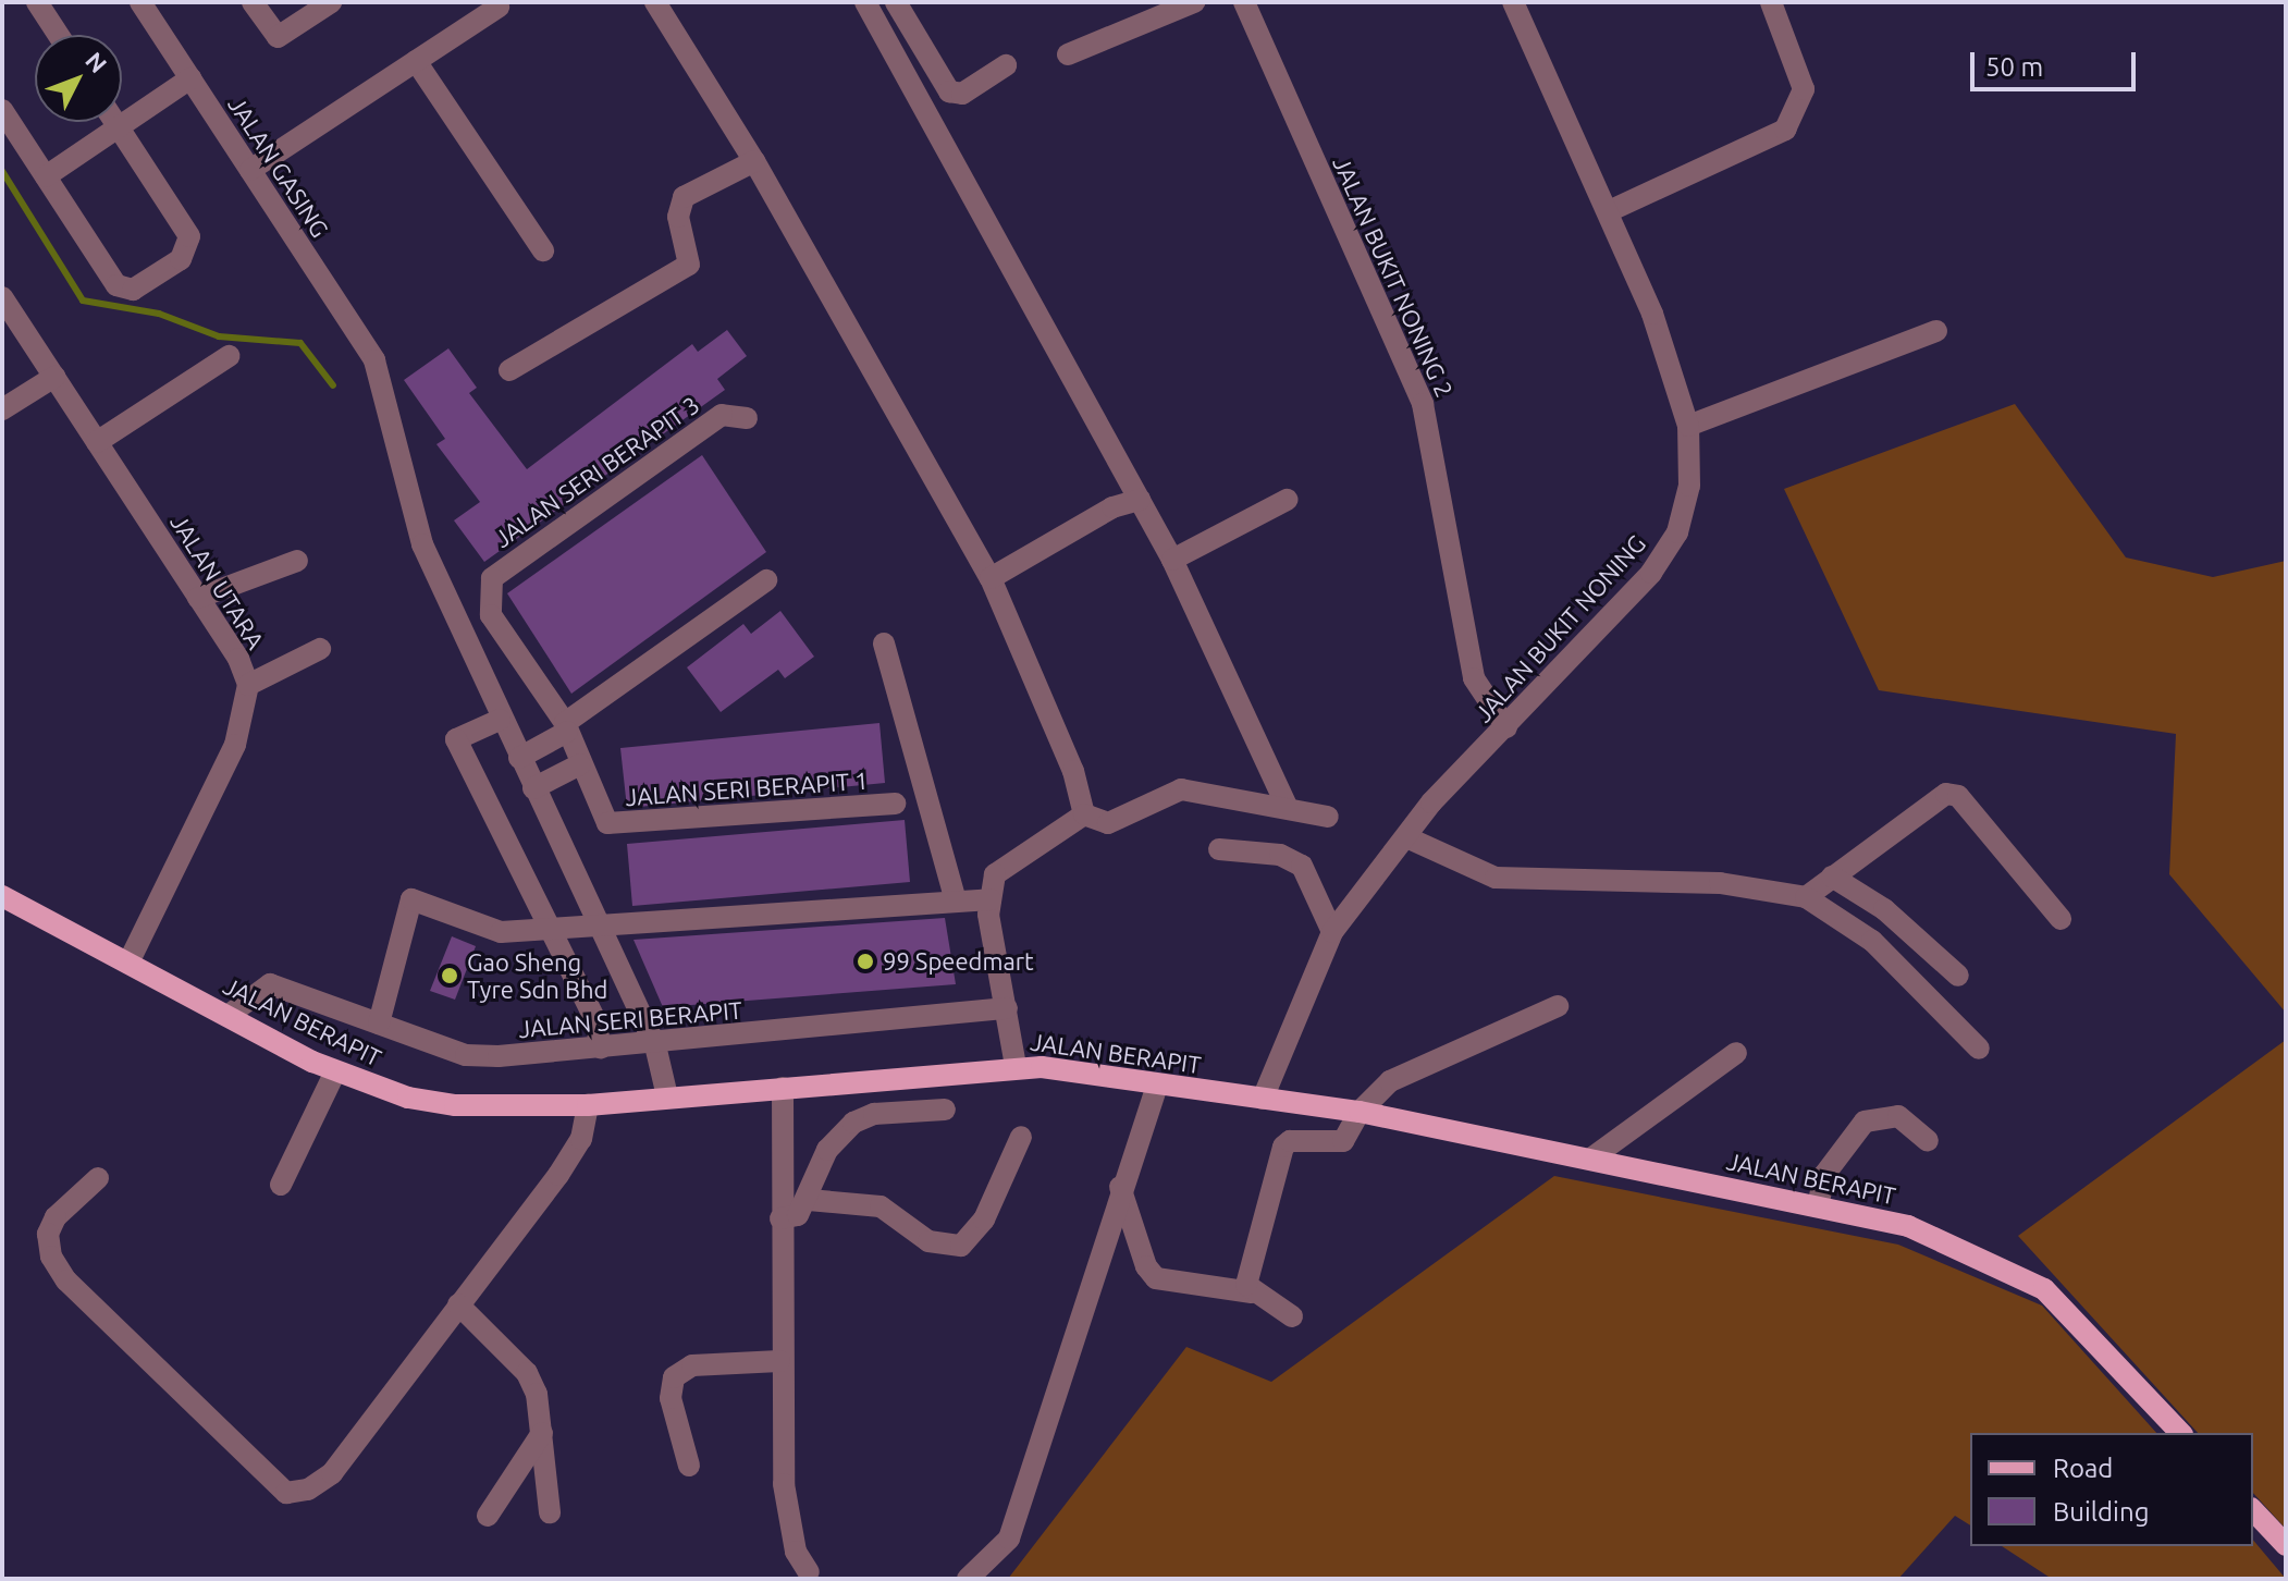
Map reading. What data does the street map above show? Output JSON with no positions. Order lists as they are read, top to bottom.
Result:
{
  "streets": {
    "main road": ["JALAN BERAPIT"],
    "street": [
      "JALAN GASING",
      "JALAN BUKIT NONING 2",
      "JALAN SERI BERAPIT 3",
      "JALAN UTARA",
      "JALAN BUKIT NONING",
      "JALAN SERI BERAPIT 1",
      "JALAN SERI BERAPIT"
    ]
  },
  "crossings": [
    ["JALAN GASING", "JALAN SERI BERAPIT"],
    ["JALAN GASING", "JALAN BERAPIT"],
    ["JALAN BUKIT NONING 2", "JALAN BUKIT NONING"],
    ["JALAN SERI BERAPIT 3", "JALAN SERI BERAPIT 1"],
    ["JALAN UTARA", "JALAN BERAPIT"],
    ["JALAN BUKIT NONING", "JALAN BERAPIT"],
    ["JALAN SERI BERAPIT", "JALAN BERAPIT"]
  ],
  "places": ["99 Speedmart", "Gao Sheng Tyre Sdn Bhd"],
  "legend": ["Road", "Building"],
  "scale_bar": "50 m",
  "north": "top right"
}
